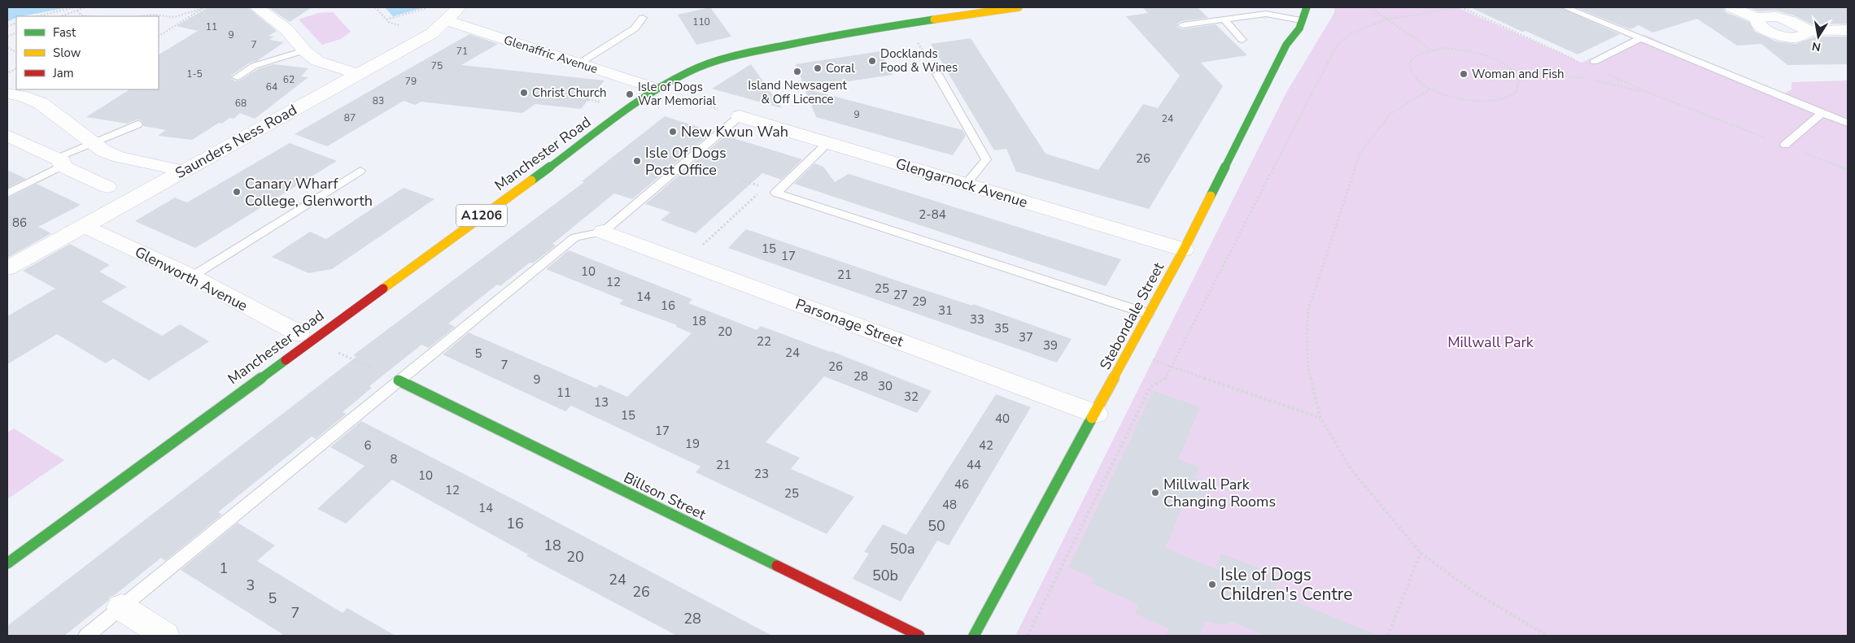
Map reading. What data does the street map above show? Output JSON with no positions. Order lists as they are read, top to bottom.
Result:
{
  "streets": {
    "street": [
      "Glenaffric Avenue",
      "Saunders Ness Road",
      "Manchester Road",
      "Glengarnock Avenue",
      "A1206",
      "Glenworth Avenue",
      "Stebondale Street",
      "Parsonage Street",
      "Billson Street"
    ]
  },
  "crossings": [
    ["Glenaffric Avenue", "Saunders Ness Road"],
    ["Glenaffric Avenue", "Manchester Road"],
    ["Saunders Ness Road", "Glenworth Avenue"],
    ["Glengarnock Avenue", "Stebondale Street"],
    ["Stebondale Street", "Parsonage Street"]
  ],
  "parks": ["Millwall Park"],
  "places": [
    "Docklands Food & Wines",
    "Coral",
    "Island Newsagent & Off Licence",
    "Woman and Fish",
    "Christ Church",
    "Isle of Dogs War Memorial",
    "New Kwun Wah",
    "Isle Of Dogs Post Office",
    "Canary Wharf College, Glenworth",
    "Millwall Park Changing Rooms",
    "Isle of Dogs Children's Centre"
  ],
  "house_numbers": [
    "110",
    "11",
    "9",
    "7",
    "71",
    "75",
    "1-5",
    "62",
    "79",
    "64",
    "83",
    "68",
    "9",
    "87",
    "24",
    "26",
    "2-84",
    "86",
    "15",
    "17",
    "10",
    "21",
    "12",
    "25",
    "27",
    "14",
    "29",
    "16",
    "31",
    "33",
    "18",
    "35",
    "20",
    "37",
    "22",
    "39",
    "24",
    "5",
    "7",
    "26",
    "28",
    "9",
    "30",
    "11",
    "32",
    "13",
    "15",
    "40",
    "17",
    "19",
    "6",
    "42",
    "8",
    "21",
    "44",
    "23",
    "10",
    "46",
    "12",
    "25",
    "48",
    "14",
    "16",
    "50",
    "18",
    "50a",
    "20",
    "1",
    "50b",
    "24",
    "3",
    "26",
    "5",
    "7",
    "28"
  ],
  "legend": ["Fast", "Slow", "Jam"],
  "north": "bottom"
}
